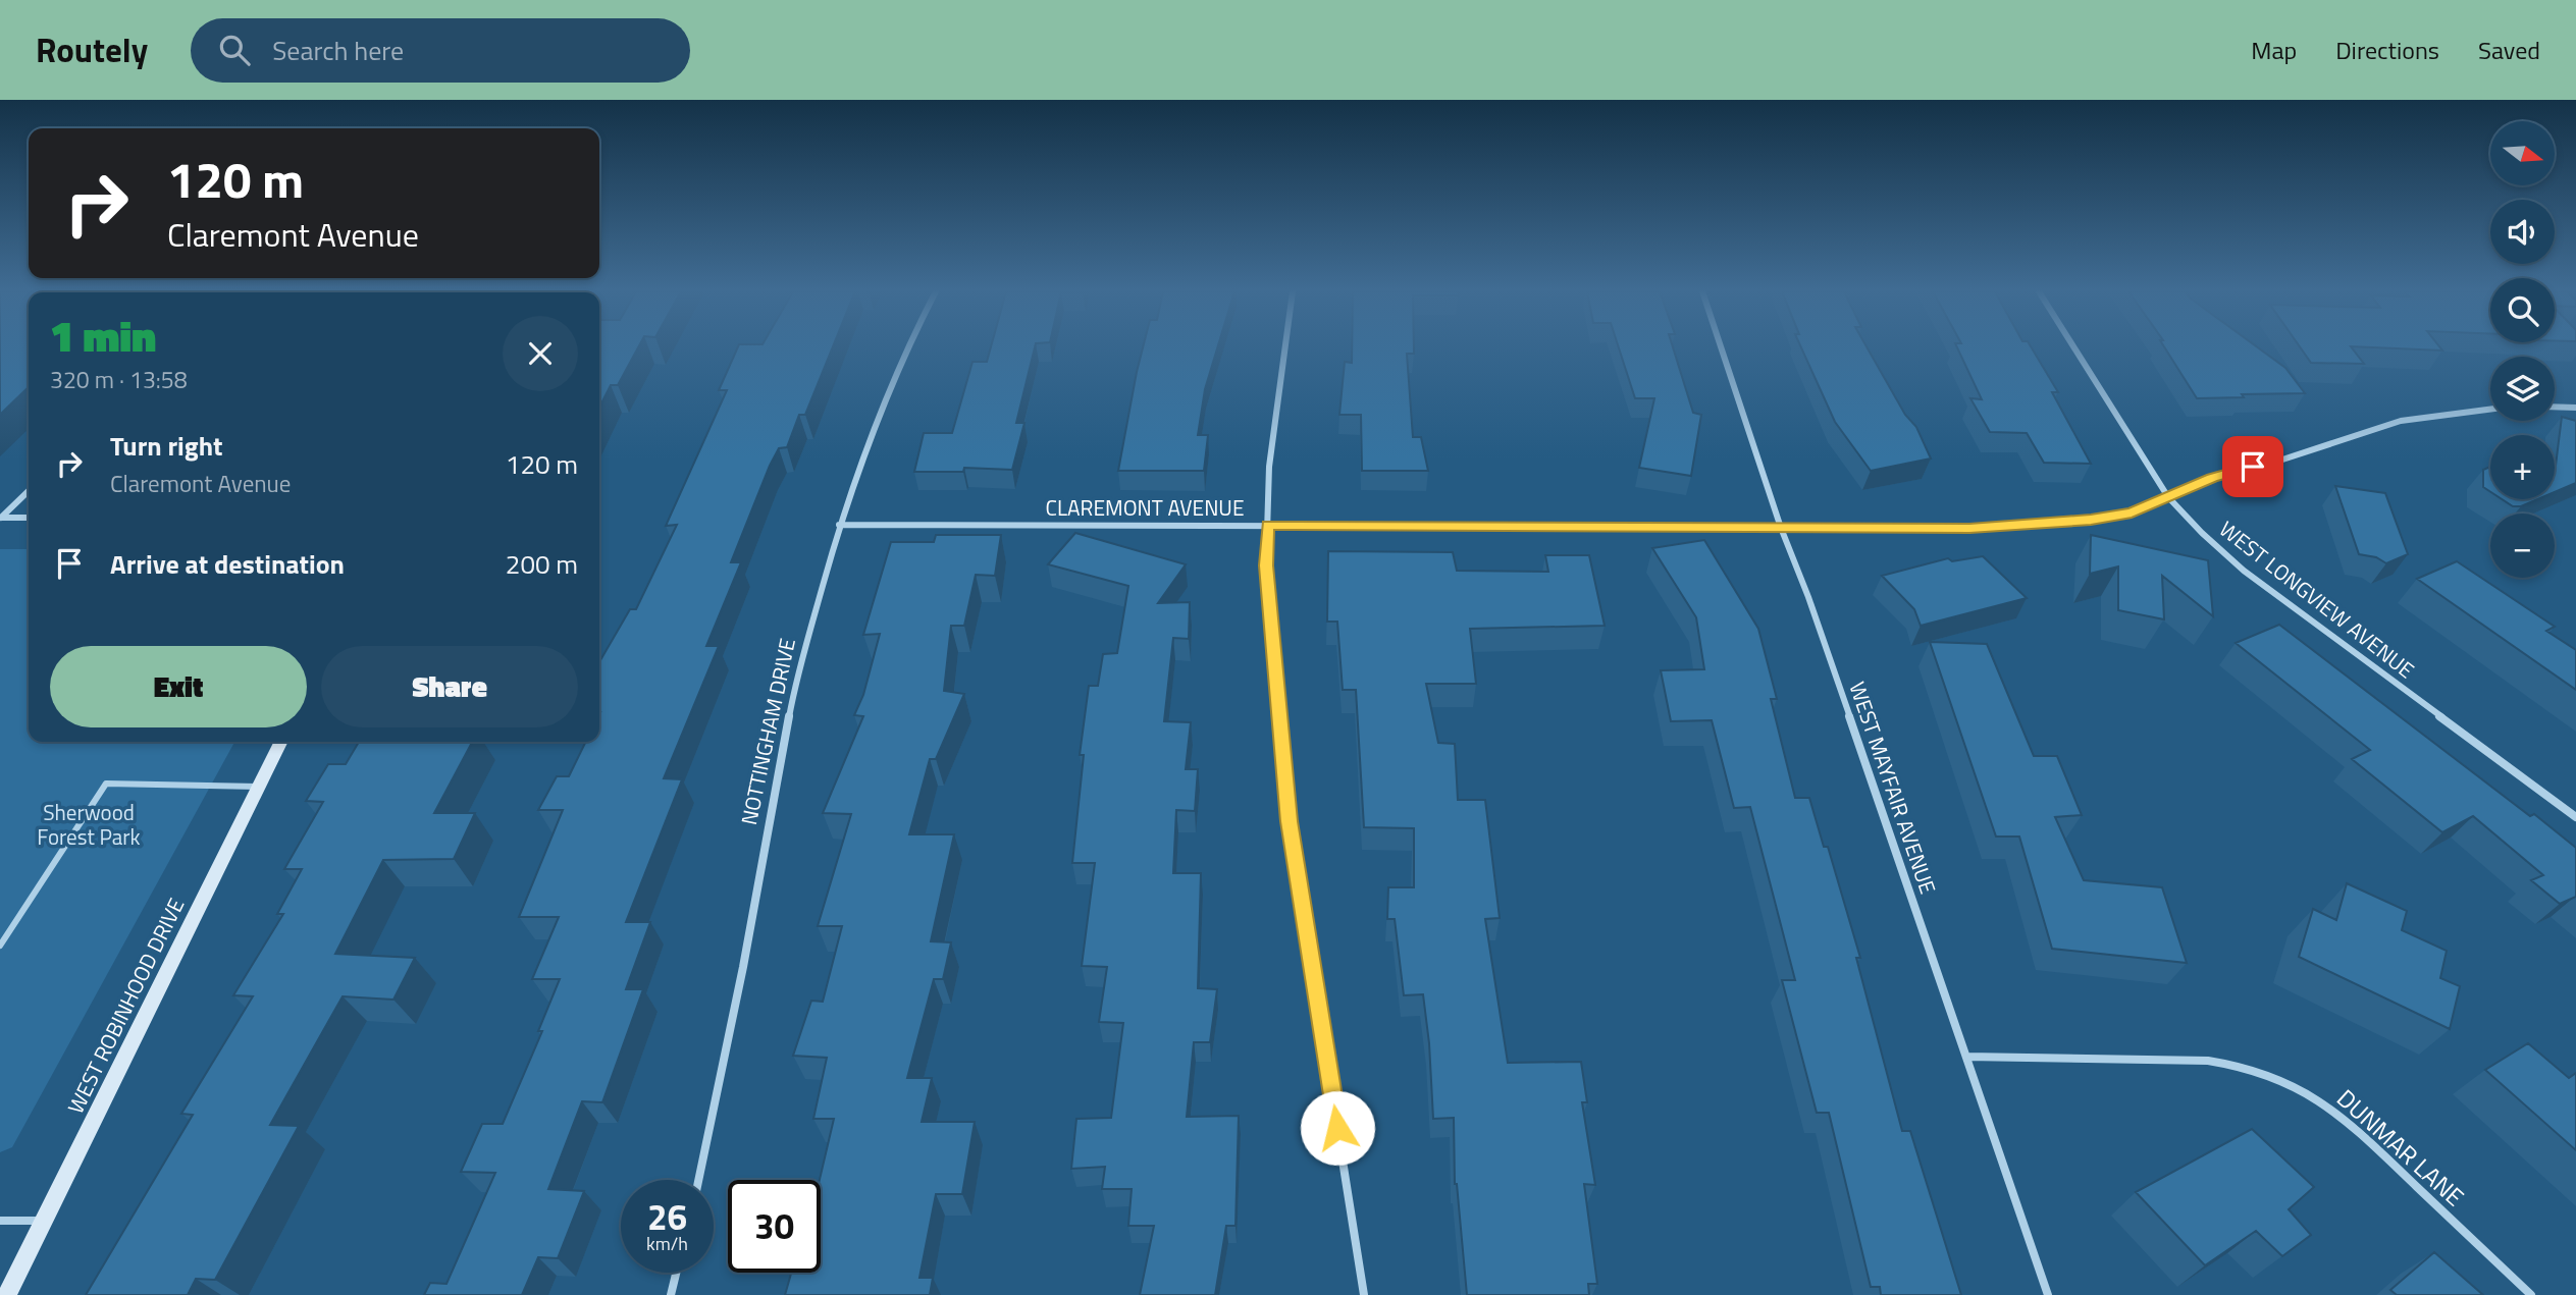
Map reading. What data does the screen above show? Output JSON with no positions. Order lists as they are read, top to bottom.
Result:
{
  "streets": {
    "street": [
      "CLAREMONT AVENUE",
      "WEST LONGVIEW AVENUE",
      "NOTTINGHAM DRIVE",
      "WEST MAYFAIR AVENUE",
      "WEST ROBINHOOD DRIVE",
      "DUNMAR LANE"
    ]
  },
  "crossings": [
    ["CLAREMONT AVENUE", "WEST LONGVIEW AVENUE"],
    ["CLAREMONT AVENUE", "NOTTINGHAM DRIVE"],
    ["CLAREMONT AVENUE", "WEST MAYFAIR AVENUE"],
    ["WEST MAYFAIR AVENUE", "DUNMAR LANE"]
  ],
  "parks": ["Sherwood Forest Park"],
  "north": "right",
  "page": {
    "header": "Routely",
    "search": "Search here",
    "nav": ["Map", "Directions", "Saved"],
    "map_buttons": ["+", "−"],
    "turn": ["120 m", "Claremont Avenue"],
    "heading": ["1 min", "320 m · 13:58"],
    "list": [
      {
        "name": "Turn right",
        "note": "Claremont Avenue",
        "value": "120 m"
      },
      {
        "name": "Arrive at destination",
        "value": "200 m"
      }
    ],
    "buttons": ["Exit", "Share"],
    "speed": "26 km/h",
    "limit": "30"
  }
}
